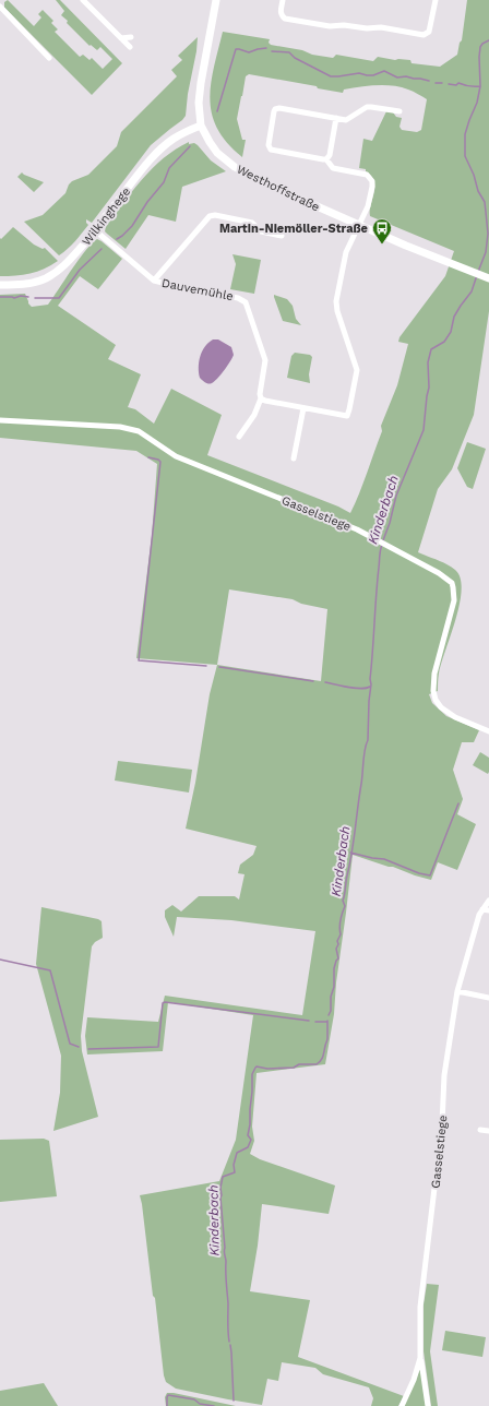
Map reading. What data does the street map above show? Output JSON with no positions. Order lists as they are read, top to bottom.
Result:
{
  "streets": {
    "street": [
      "Westhoffstraße",
      "Wilkinghege",
      "Dauvemühle",
      "Gasselstiege"
    ]
  },
  "crossings": [
    ["Westhoffstraße", "Wilkinghege"],
    ["Wilkinghege", "Dauvemühle"]
  ],
  "water": ["Kinderbach"],
  "places": {
    "bus stop": ["Martin-Niemöller-Straße"]
  }
}
